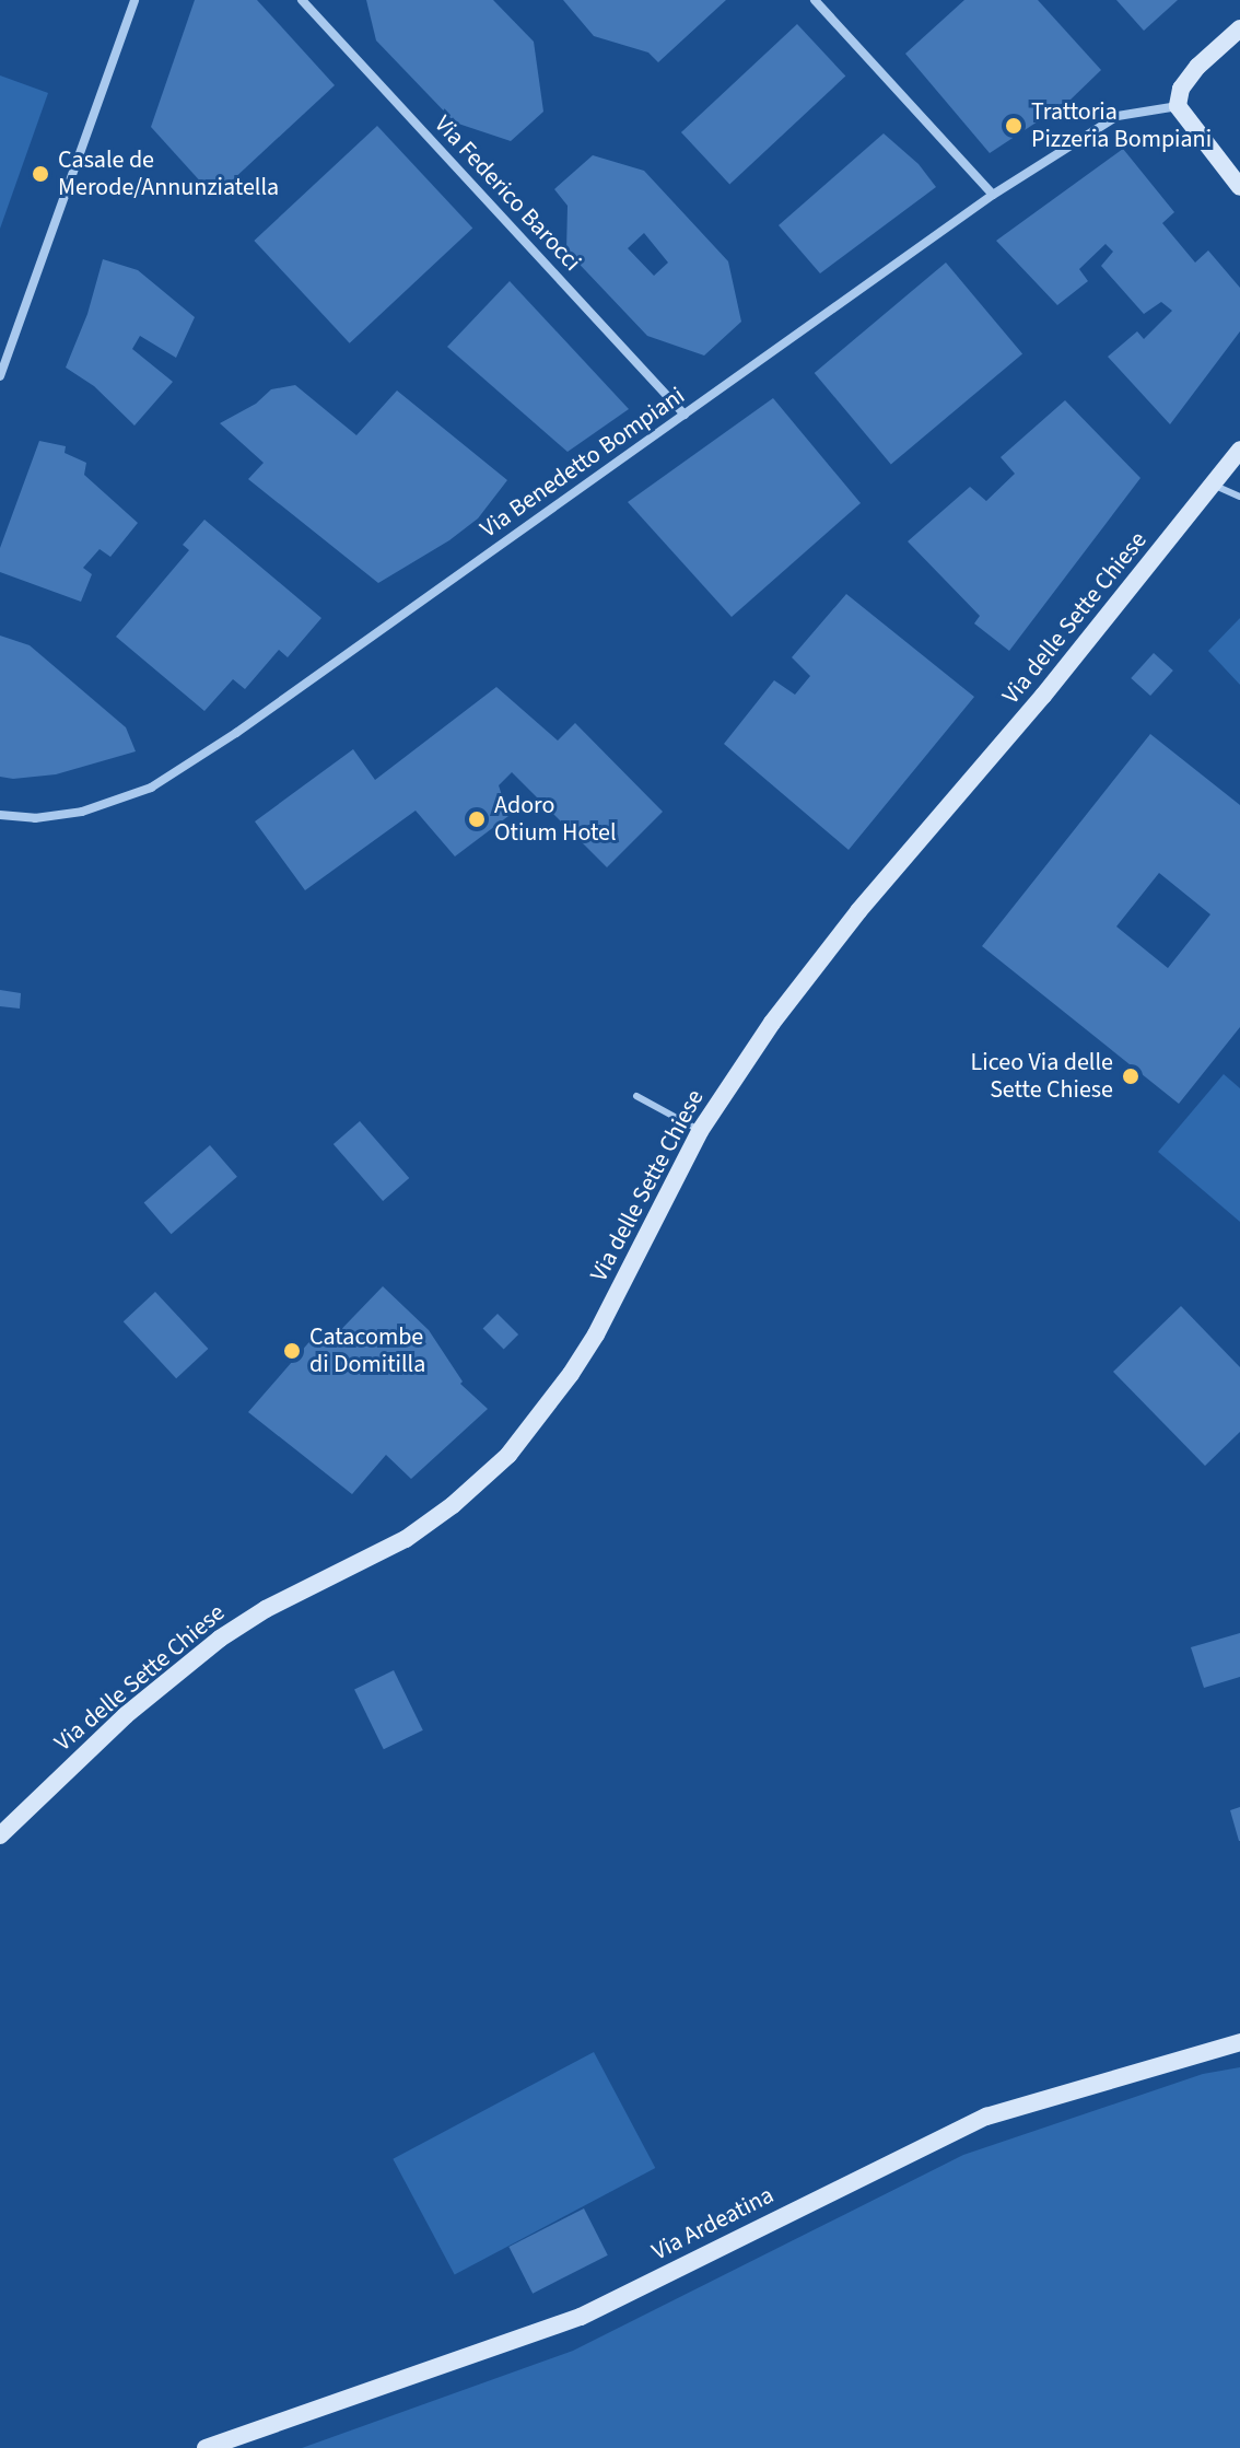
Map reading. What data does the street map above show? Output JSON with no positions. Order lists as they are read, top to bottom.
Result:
{
  "streets": {
    "main road": ["Via delle Sette Chiese", "Via Ardeatina"],
    "street": ["Via Federico Barocci", "Via Benedetto Bompiani"]
  },
  "crossings": [
    ["Via Federico Barocci", "Via Benedetto Bompiani"]
  ],
  "places": [
    "Trattoria Pizzeria Bompiani",
    "Casale de Merode/Annunziatella",
    "Adoro Otium Hotel",
    "Liceo Via delle Sette Chiese",
    "Catacombe di Domitilla"
  ]
}
